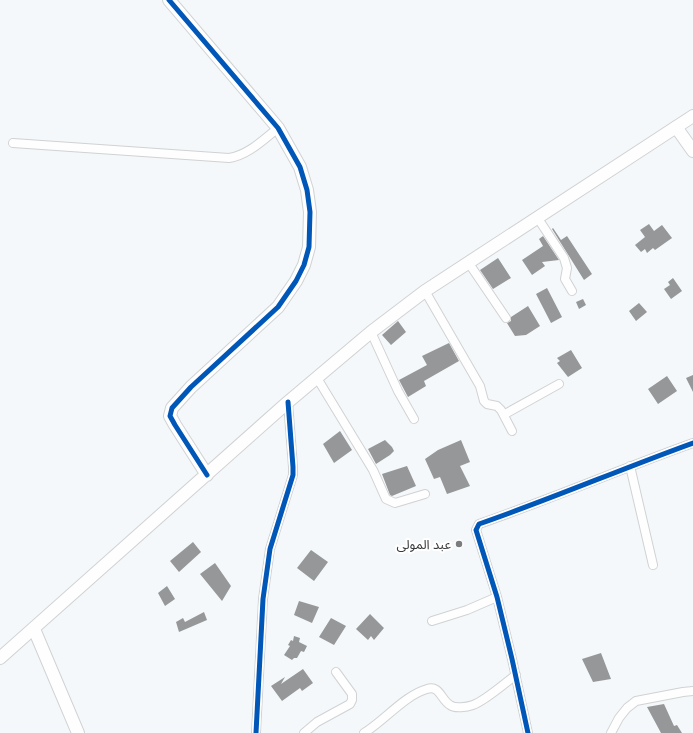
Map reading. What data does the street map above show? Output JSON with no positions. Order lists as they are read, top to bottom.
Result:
{
  "places": ["عبد المولى"]
}
